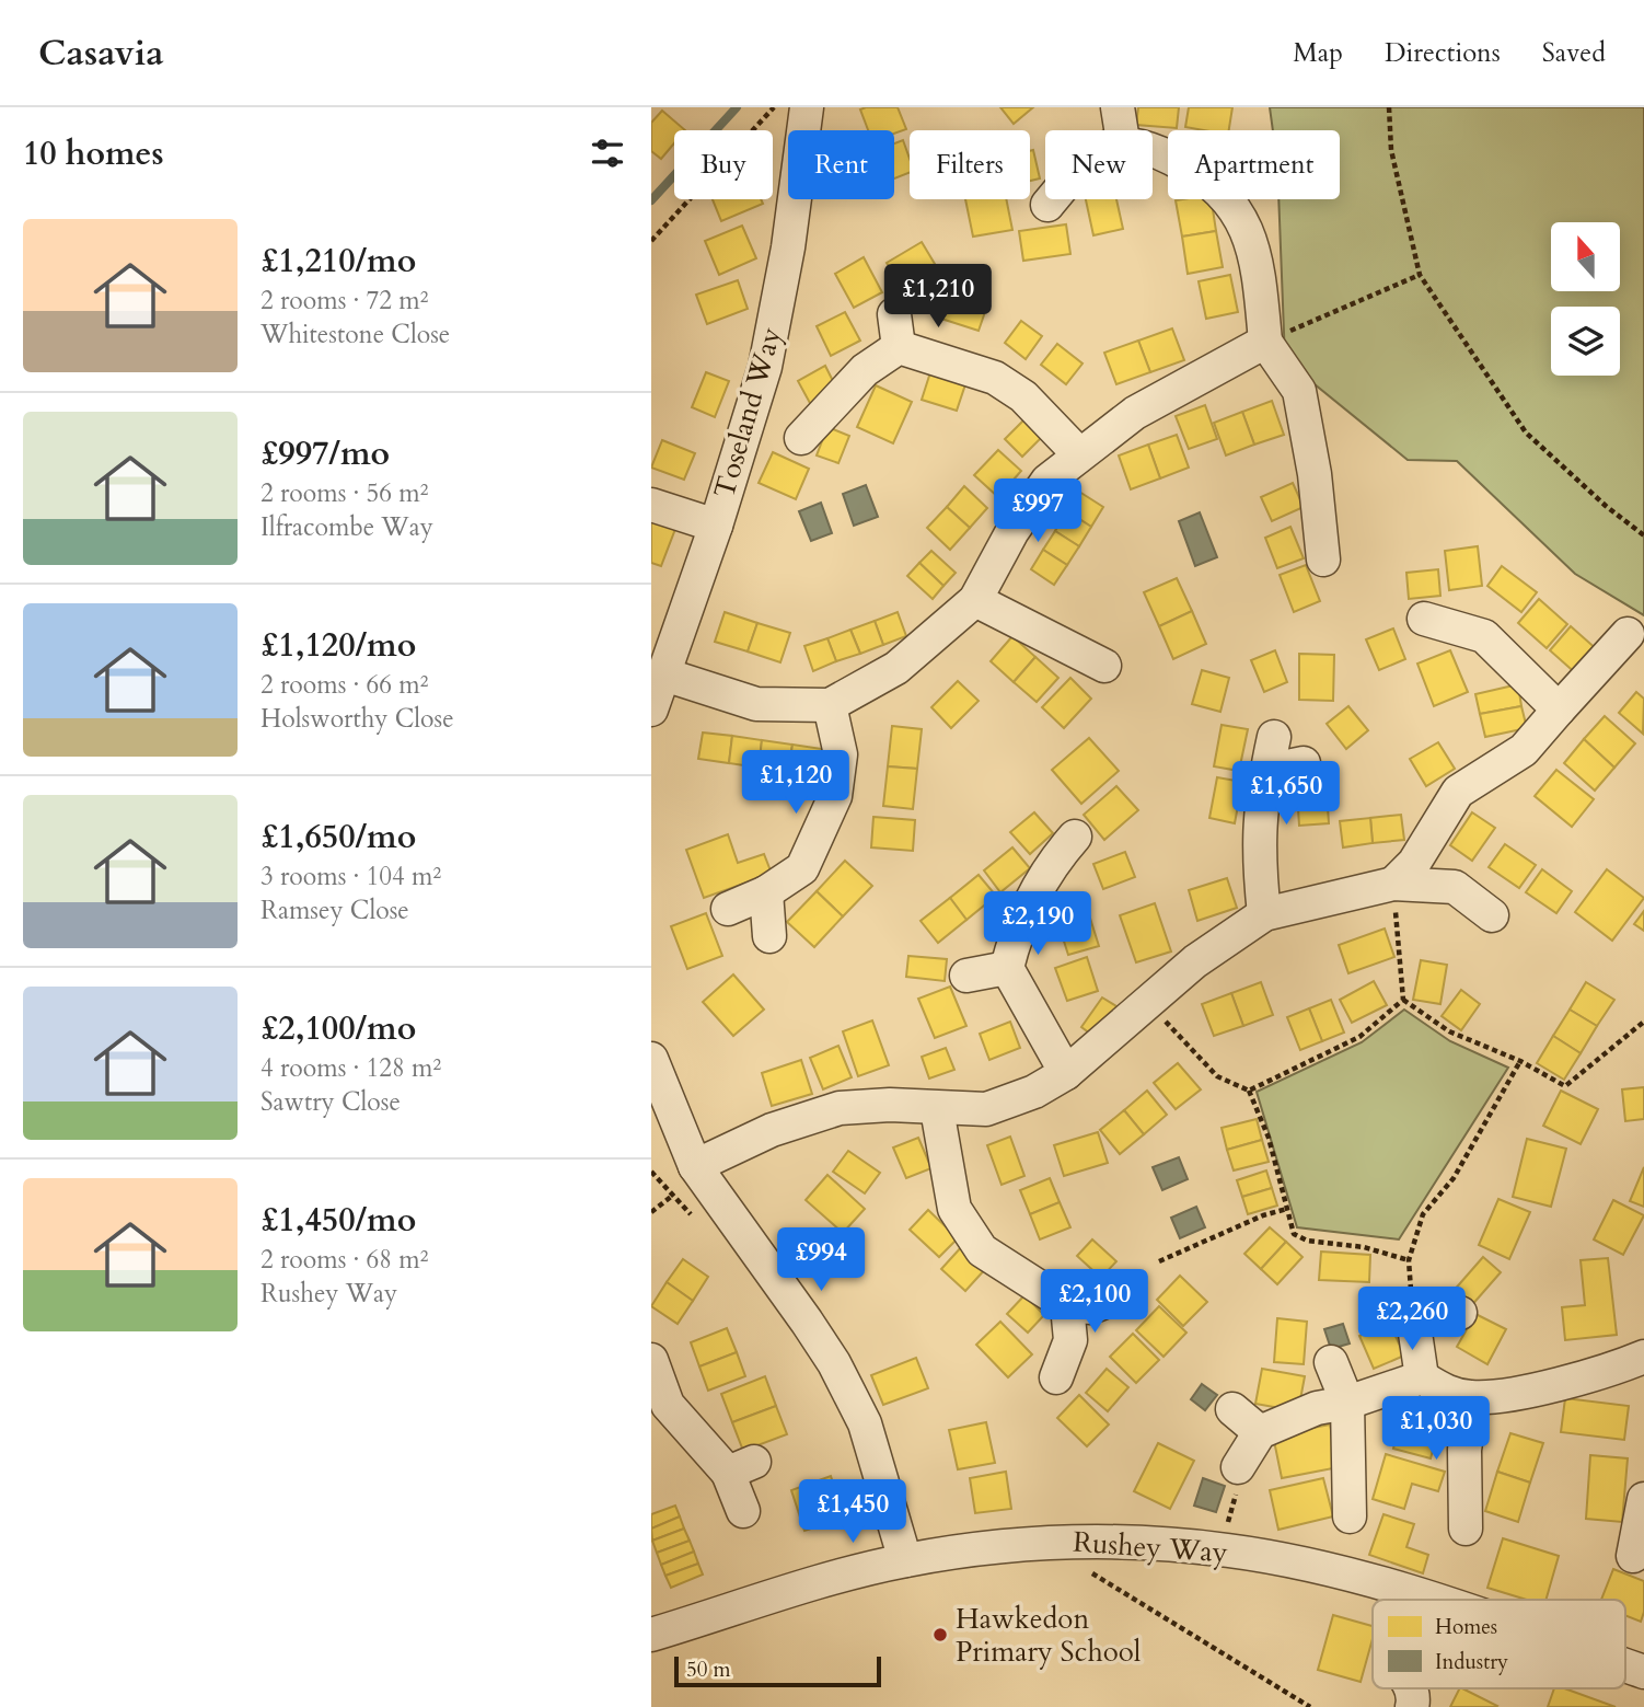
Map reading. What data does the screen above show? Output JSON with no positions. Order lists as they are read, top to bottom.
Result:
{
  "streets": {
    "street": ["Toseland Way", "Rushey Way"]
  },
  "places": ["Hawkedon Primary School"],
  "legend": ["Homes", "Industry"],
  "scale_bar": "50 m",
  "north": "top",
  "page": {
    "header": "Casavia",
    "nav": ["Map", "Directions", "Saved"],
    "heading": "10 homes",
    "chip": [
      "Buy",
      "Rent",
      "Filters",
      "New",
      "Apartment"
    ],
    "list": [
      {
        "name": "£1,210/mo",
        "note": "2 rooms · 72 m² · Whitestone Close"
      },
      {
        "name": "£997/mo",
        "note": "2 rooms · 56 m² · Ilfracombe Way"
      },
      {
        "name": "£1,120/mo",
        "note": "2 rooms · 66 m² · Holsworthy Close"
      },
      {
        "name": "£1,650/mo",
        "note": "3 rooms · 104 m² · Ramsey Close"
      },
      {
        "name": "£2,100/mo",
        "note": "4 rooms · 128 m² · Sawtry Close"
      },
      {
        "name": "£1,450/mo",
        "note": "2 rooms · 68 m² · Rushey Way"
      }
    ],
    "price": [
      "£1,210",
      "£997",
      "£1,120",
      "£1,650",
      "£2,190",
      "£994",
      "£2,100",
      "£2,260",
      "£1,030",
      "£1,450"
    ],
    "scale": "50 m"
  }
}
